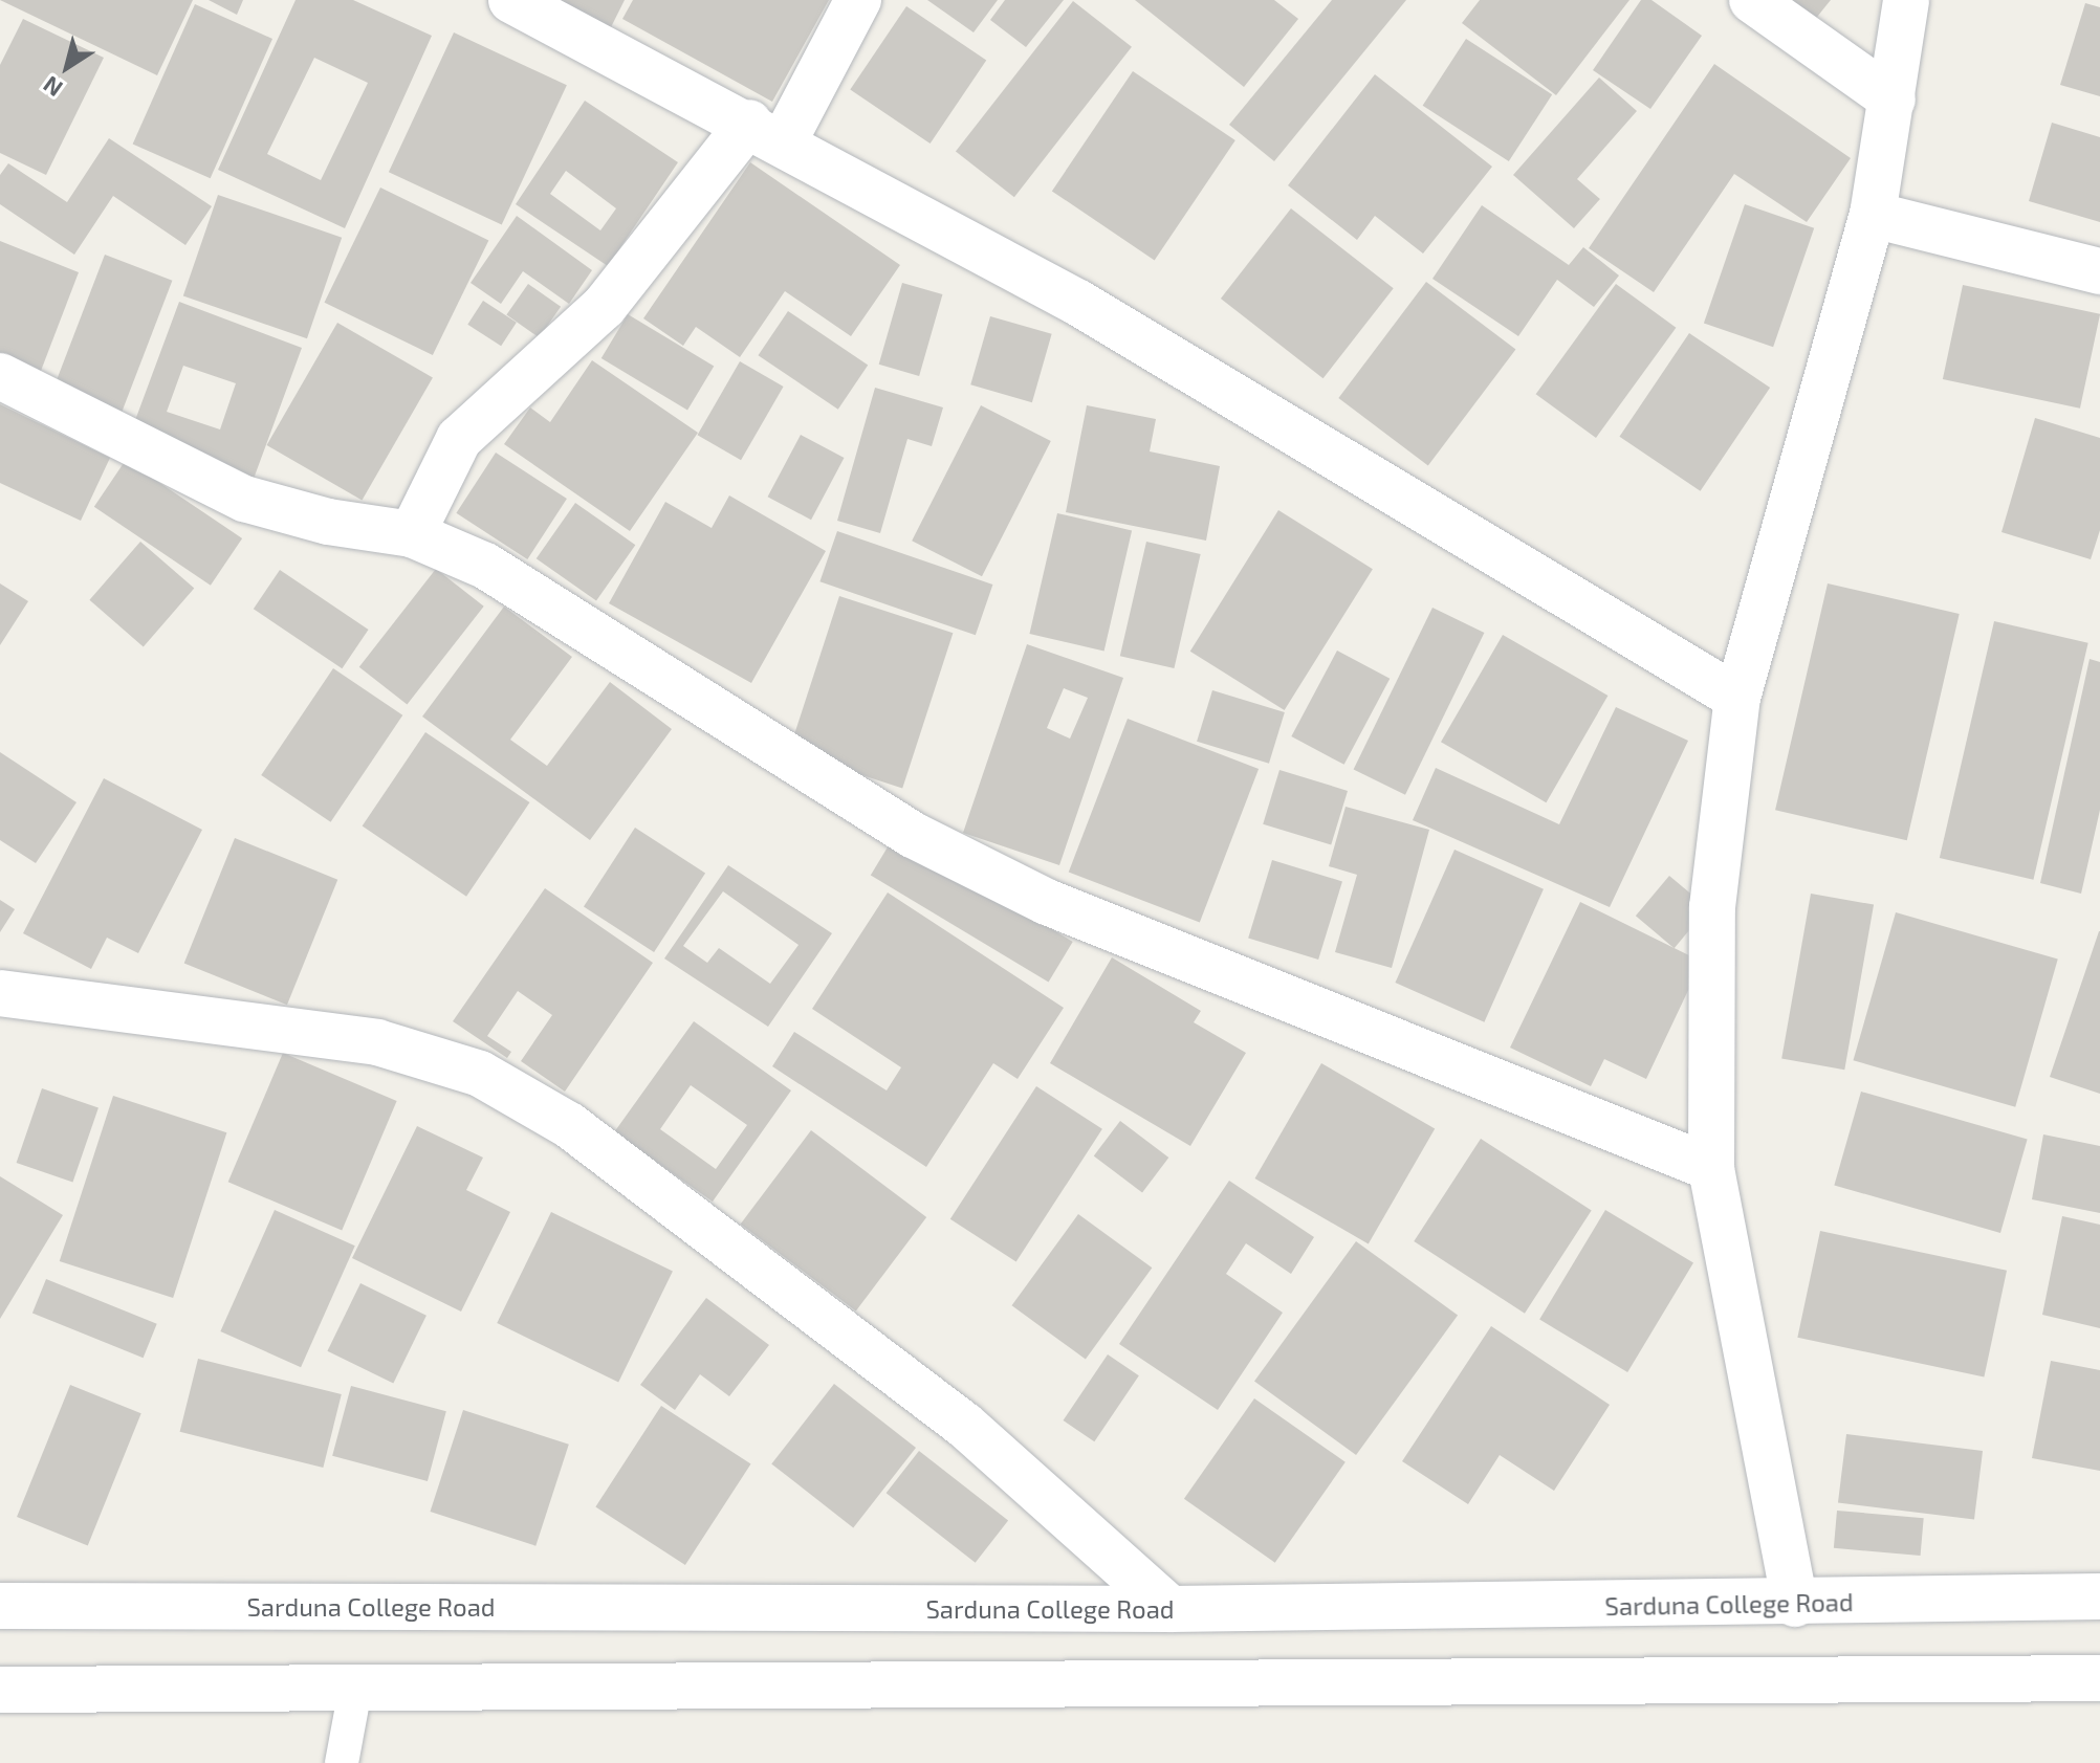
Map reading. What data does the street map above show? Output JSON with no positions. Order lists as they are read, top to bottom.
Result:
{
  "streets": {
    "street": ["Sarduna College Road"]
  },
  "north": "bottom left"
}
